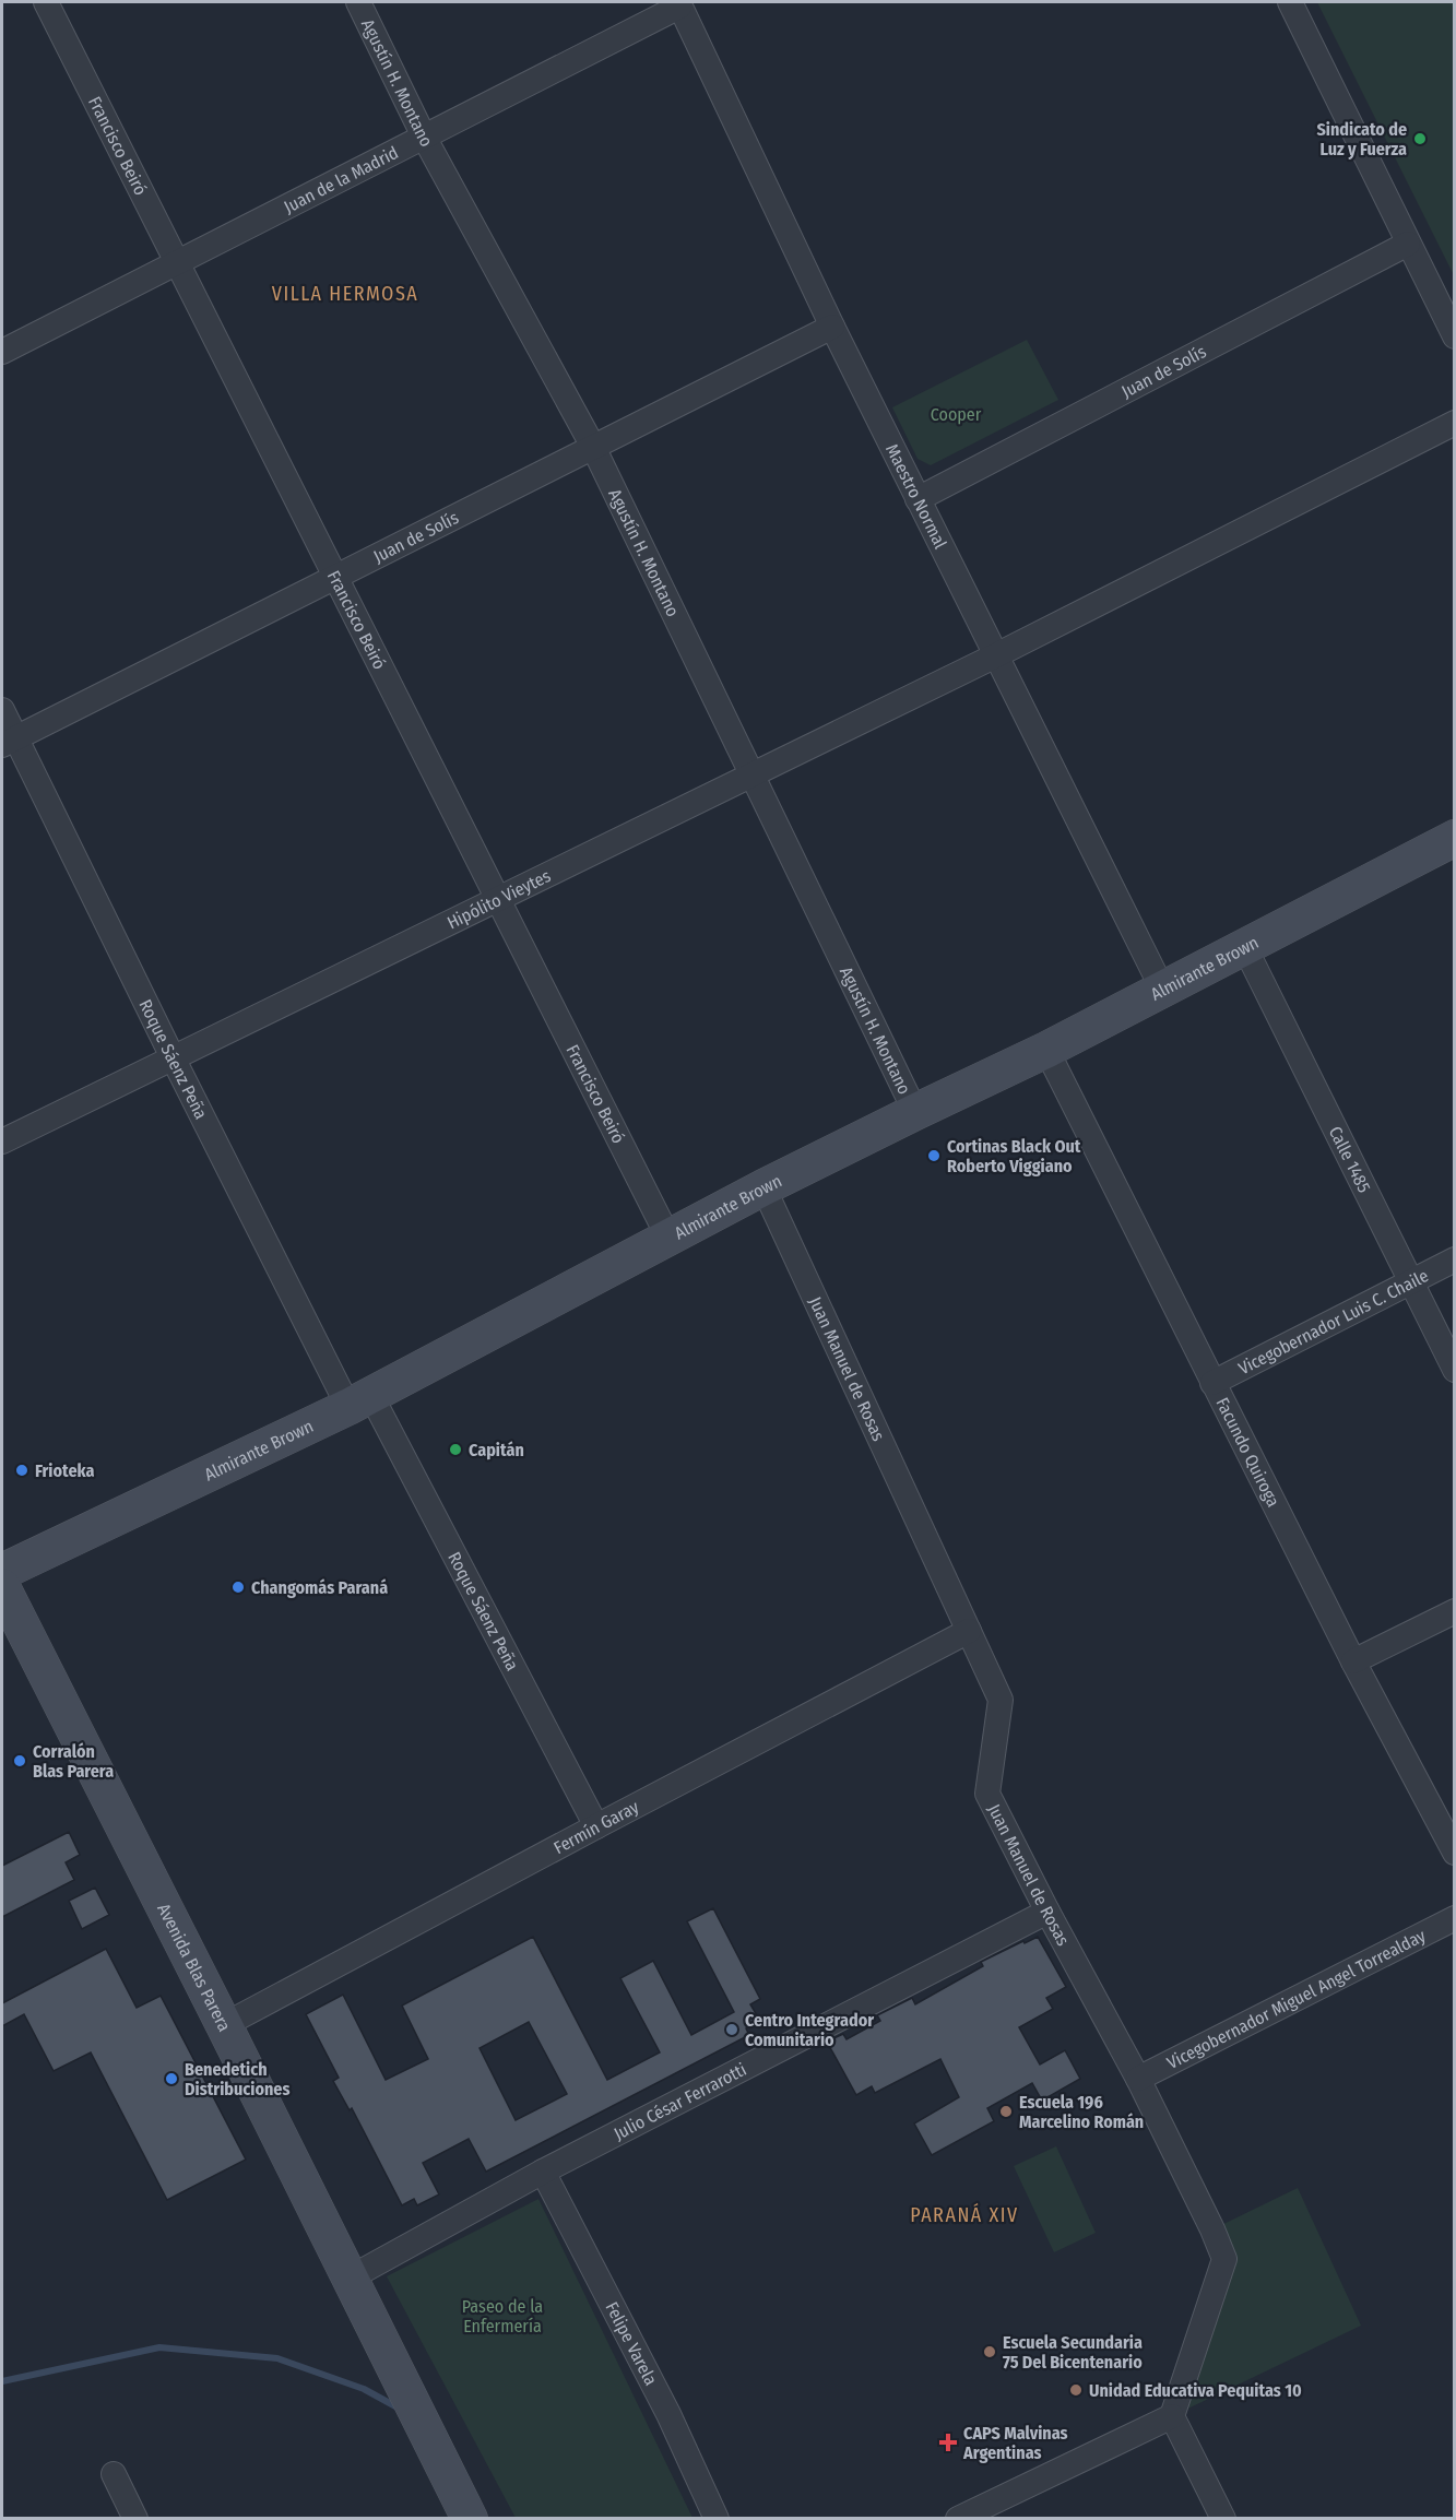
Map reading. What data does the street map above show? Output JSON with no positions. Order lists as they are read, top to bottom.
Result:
{
  "streets": {
    "main road": ["Almirante Brown", "Avenida Blas Parera"],
    "street": [
      "Agustín H. Montano",
      "Francisco Beiró",
      "Juan de la Madrid",
      "Juan de Solís",
      "Maestro Normal",
      "Hipólito Vieytes",
      "Roque Sáenz Peña",
      "Calle 1485",
      "Vicegobernador Luis C. Chaile",
      "Juan Manuel de Rosas",
      "Facundo Quiroga",
      "Fermín Garay",
      "Vicegobernador Miguel Angel Torrealday",
      "Julio César Ferrarotti",
      "Felipe Varela"
    ]
  },
  "crossings": [
    ["Agustín H. Montano", "Juan de la Madrid"],
    ["Agustín H. Montano", "Juan de Solís"],
    ["Agustín H. Montano", "Hipólito Vieytes"],
    ["Agustín H. Montano", "Almirante Brown"],
    ["Francisco Beiró", "Juan de la Madrid"],
    ["Francisco Beiró", "Juan de Solís"],
    ["Francisco Beiró", "Hipólito Vieytes"],
    ["Francisco Beiró", "Almirante Brown"],
    ["Juan de la Madrid", "Maestro Normal"],
    ["Juan de Solís", "Maestro Normal"],
    ["Juan de Solís", "Roque Sáenz Peña"],
    ["Maestro Normal", "Hipólito Vieytes"],
    ["Maestro Normal", "Almirante Brown"],
    ["Hipólito Vieytes", "Roque Sáenz Peña"],
    ["Almirante Brown", "Roque Sáenz Peña"],
    ["Almirante Brown", "Calle 1485"],
    ["Almirante Brown", "Juan Manuel de Rosas"],
    ["Almirante Brown", "Facundo Quiroga"],
    ["Roque Sáenz Peña", "Fermín Garay"],
    ["Calle 1485", "Vicegobernador Luis C. Chaile"],
    ["Vicegobernador Luis C. Chaile", "Facundo Quiroga"],
    ["Juan Manuel de Rosas", "Fermín Garay"],
    ["Juan Manuel de Rosas", "Vicegobernador Miguel Angel Torrealday"],
    ["Juan Manuel de Rosas", "Julio César Ferrarotti"],
    ["Fermín Garay", "Avenida Blas Parera"],
    ["Avenida Blas Parera", "Julio César Ferrarotti"],
    ["Julio César Ferrarotti", "Felipe Varela"]
  ],
  "districts": ["VILLA HERMOSA", "PARANÁ XIV"],
  "parks": ["Cooper", "Paseo de la Enfermería"],
  "places": {
    "other": [
      "Sindicato de Luz y Fuerza",
      "Cortinas Black Out Roberto Viggiano",
      "Capitán",
      "Frioteka",
      "Changomás Paraná",
      "Corralón Blas Parera",
      "Centro Integrador Comunitario",
      "Benedetich Distribuciones",
      "Escuela 196 Marcelino Román",
      "Escuela Secundaria 75 Del Bicentenario",
      "Unidad Educativa Pequitas 10"
    ],
    "health": ["CAPS Malvinas Argentinas"]
  }
}
